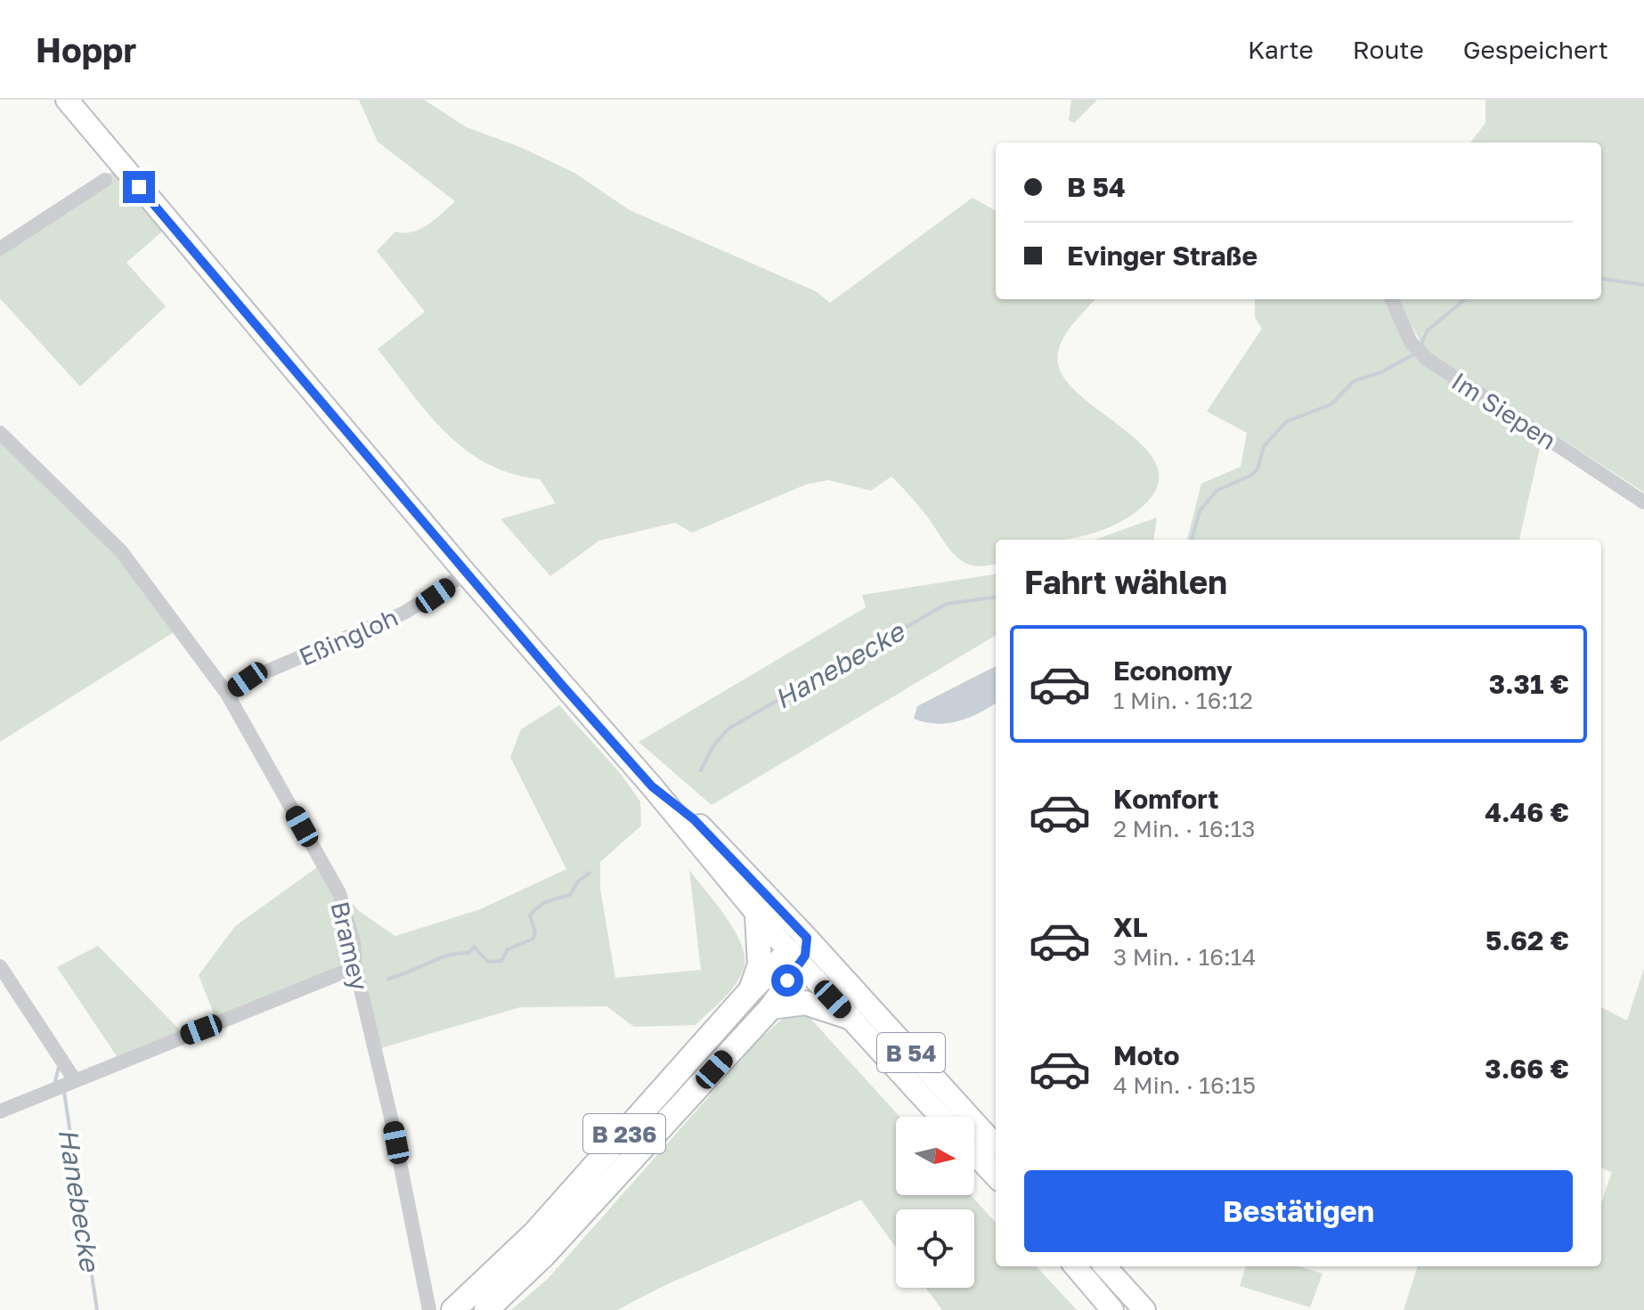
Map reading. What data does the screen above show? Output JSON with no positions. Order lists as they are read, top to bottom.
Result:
{
  "streets": {
    "highway": ["B 236"],
    "main road": ["B 54"],
    "street": ["Im Siepen", "Eßingloh", "Bramey"]
  },
  "crossings": [
    ["Eßingloh", "Bramey"],
    ["Eßingloh", "B 54"],
    ["B 54", "B 236"]
  ],
  "water": ["Hanebecke"],
  "north": "right",
  "page": {
    "header": "Hoppr",
    "nav": ["Karte", "Route", "Gespeichert"],
    "banner": ["B 54", "Evinger Straße"],
    "heading": "Fahrt wählen",
    "list": [
      {
        "name": "Economy",
        "note": "1 Min. · 16:12",
        "value": "3.31 €"
      },
      {
        "name": "Komfort",
        "note": "2 Min. · 16:13",
        "value": "4.46 €"
      },
      {
        "name": "XL",
        "note": "3 Min. · 16:14",
        "value": "5.62 €"
      },
      {
        "name": "Moto",
        "note": "4 Min. · 16:15",
        "value": "3.66 €"
      }
    ],
    "buttons": "Bestätigen"
  }
}
